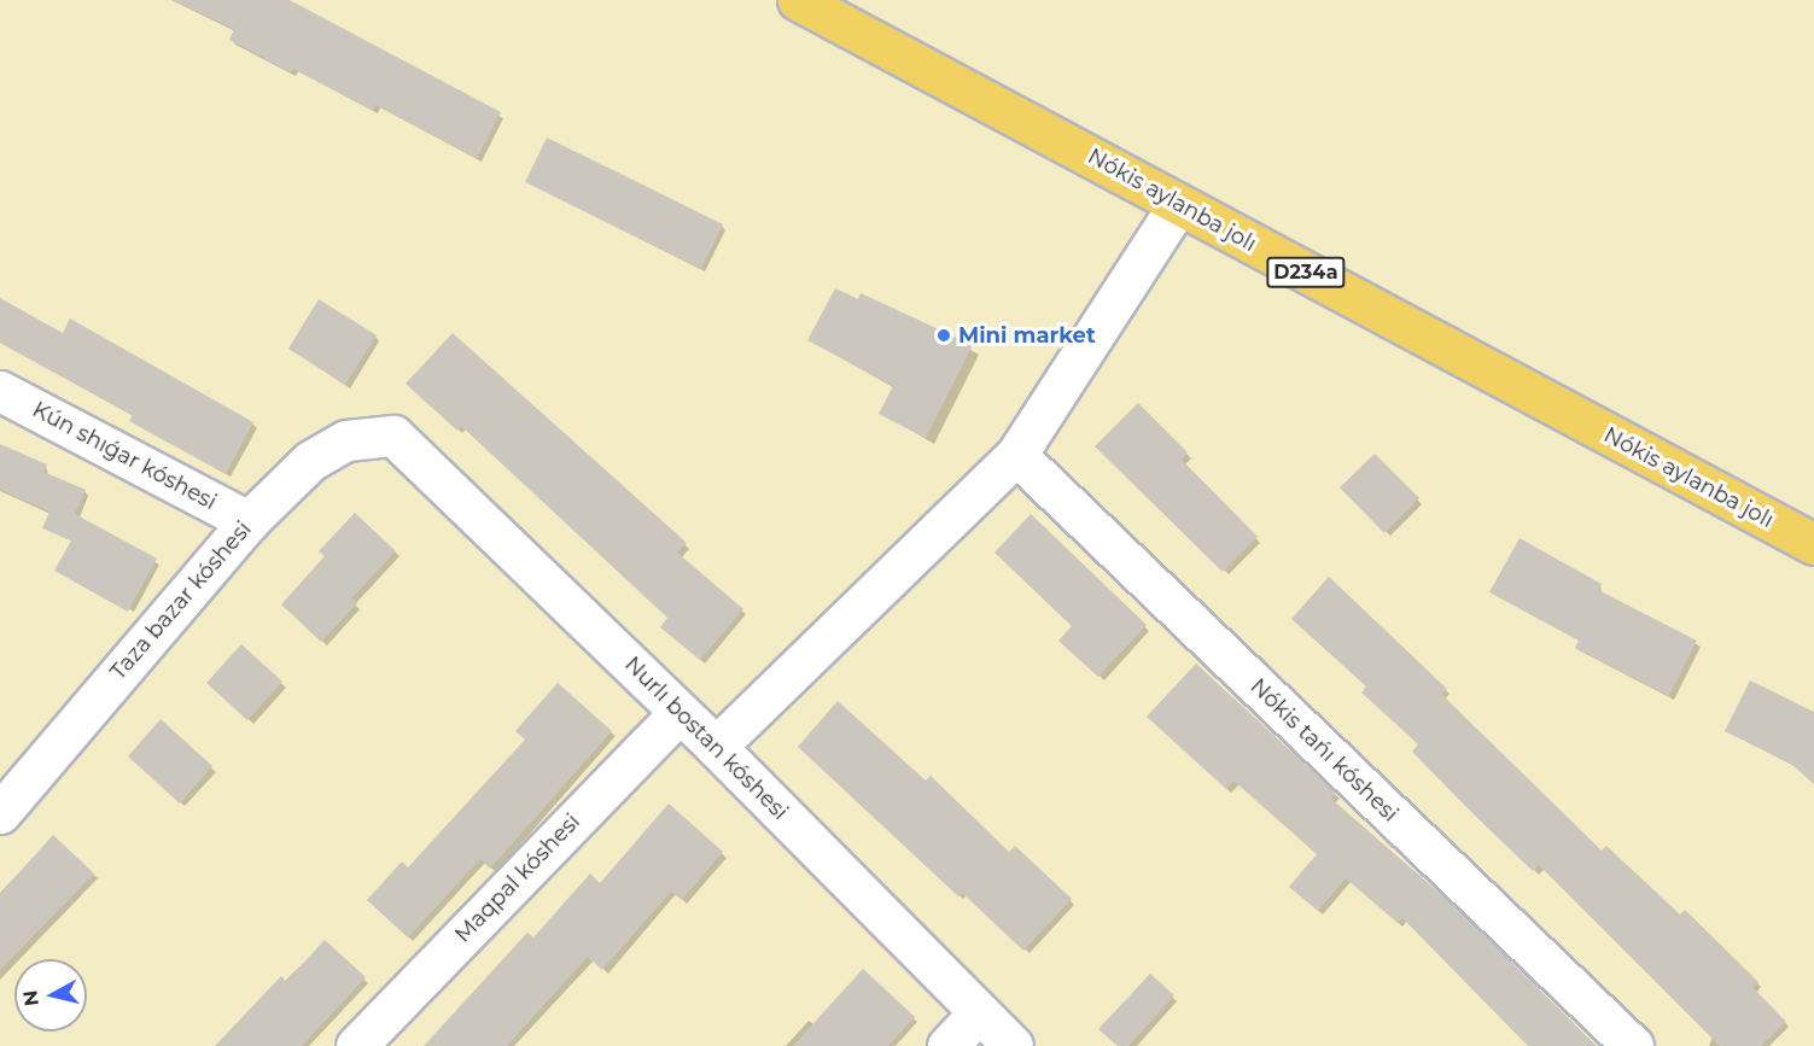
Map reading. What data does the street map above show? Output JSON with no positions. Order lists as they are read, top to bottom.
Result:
{
  "streets": {
    "main road": ["Nókis aylanba jolı", "D234a"],
    "street": [
      "Kún shıǵar kóshesi",
      "Taza bazar kóshesi",
      "Nurlı bostan kóshesi",
      "Nókis tańı kóshesi",
      "Maqpal kóshesi"
    ]
  },
  "crossings": [
    ["Kún shıǵar kóshesi", "Taza bazar kóshesi"],
    ["Taza bazar kóshesi", "Nurlı bostan kóshesi"],
    ["Nurlı bostan kóshesi", "Maqpal kóshesi"]
  ],
  "places": ["Mini market"],
  "north": "left"
}
